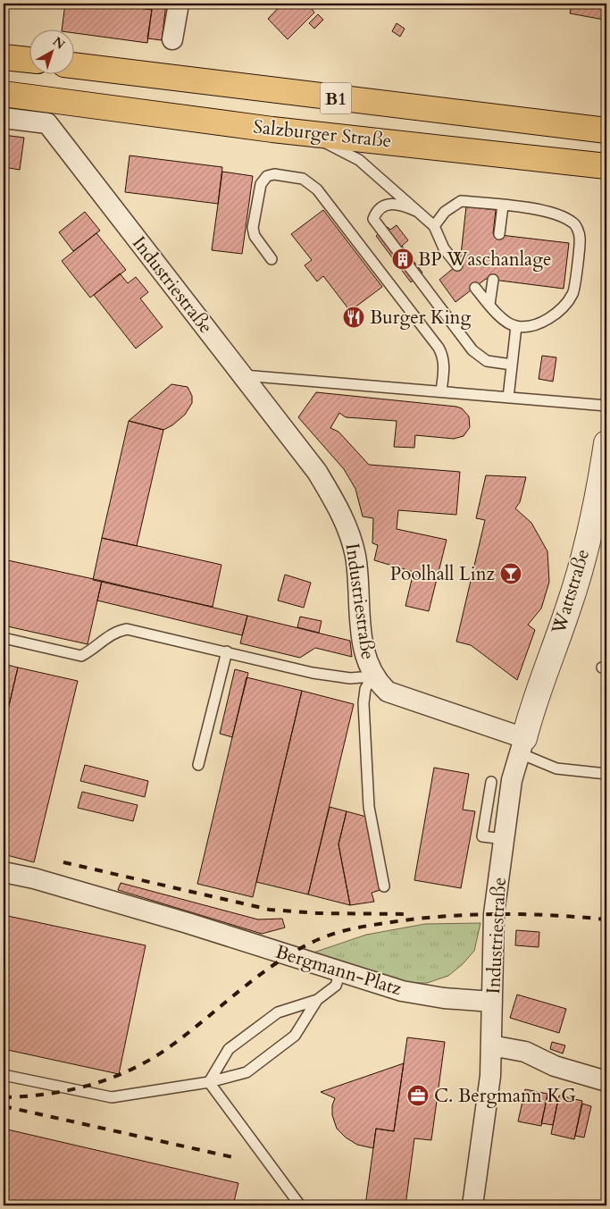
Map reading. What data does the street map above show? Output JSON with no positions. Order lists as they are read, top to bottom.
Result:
{
  "streets": {
    "main road": ["B1", "Salzburger Straße"],
    "street": ["Industriestraße", "Wattstraße", "Bergmann-Platz"]
  },
  "crossings": [
    ["Industriestraße", "Wattstraße"],
    ["Industriestraße", "Bergmann-Platz"]
  ],
  "places": {
    "building": ["BP Waschanlage"],
    "restaurant": ["Burger King"],
    "bar": ["Poolhall Linz"],
    "office": ["C. Bergmann KG"]
  },
  "north": "top right"
}
